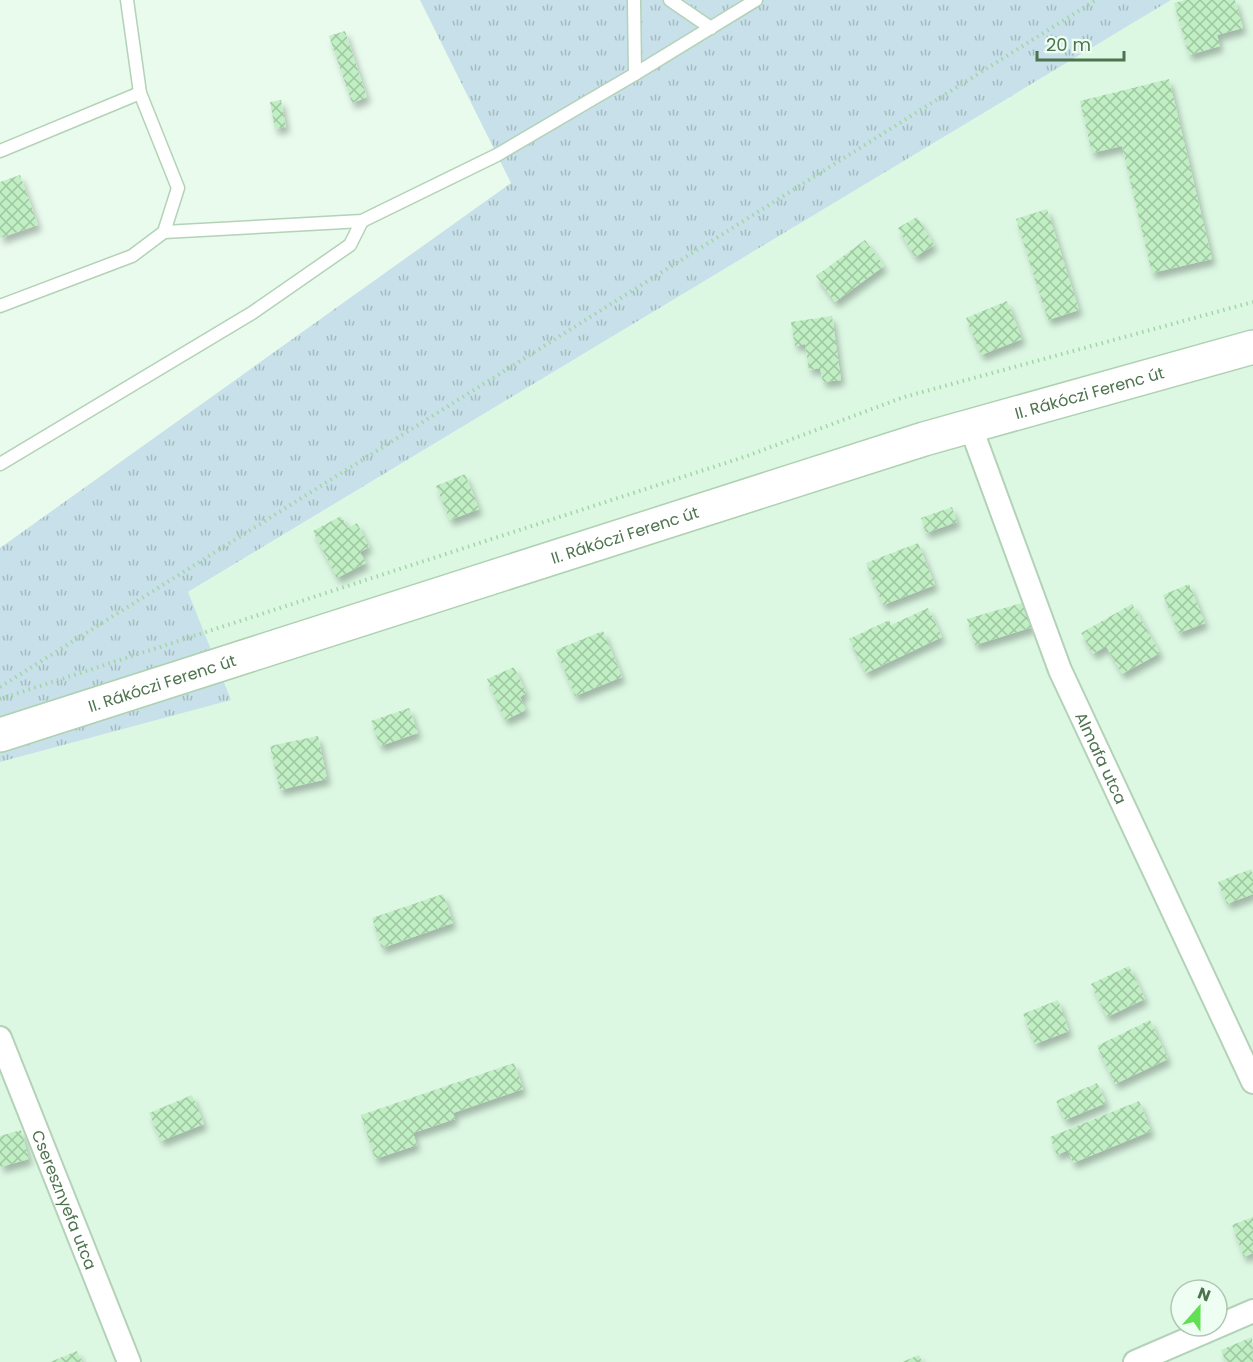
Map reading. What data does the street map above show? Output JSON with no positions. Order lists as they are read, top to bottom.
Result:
{
  "streets": {
    "main road": ["II. Rákóczi Ferenc út"],
    "street": ["Almafa utca", "Cseresznyefa utca"]
  },
  "crossings": [
    ["II. Rákóczi Ferenc út", "Almafa utca"]
  ],
  "scale_bar": "20 m",
  "north": "top"
}
